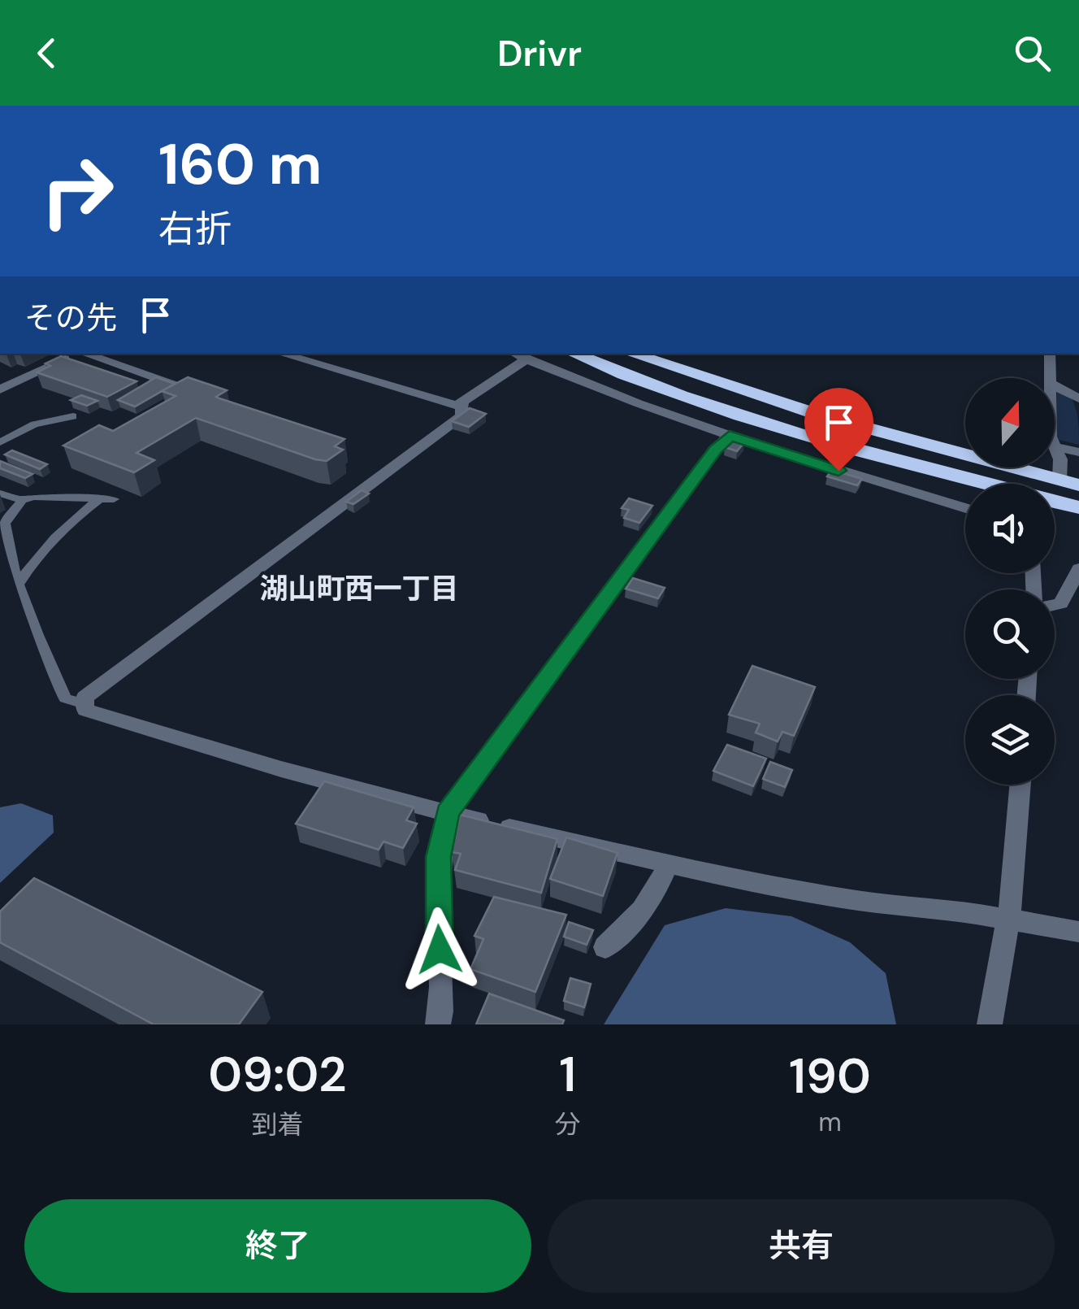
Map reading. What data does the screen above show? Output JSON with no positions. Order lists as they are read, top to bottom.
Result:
{
  "districts": ["湖山町西一丁目"],
  "north": "top",
  "page": {
    "header": "Drivr",
    "turn": ["160 m", "右折"],
    "then": "その先",
    "eta": [
      "09:02",
      "到着",
      "1",
      "分",
      "190",
      "m"
    ],
    "buttons": ["終了", "共有"]
  }
}
